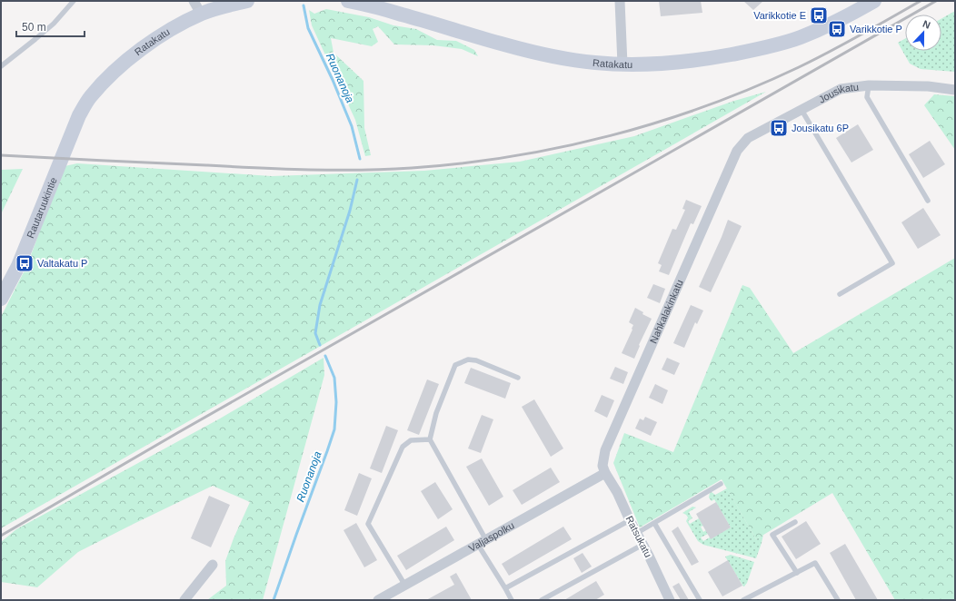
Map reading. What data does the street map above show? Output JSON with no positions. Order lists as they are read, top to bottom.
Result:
{
  "streets": {
    "main road": ["Ratakatu", "Rautaruukintie"],
    "street": [
      "Jousikatu",
      "Nahkalakinkatu",
      "Valjaspolku",
      "Ratsukatu"
    ]
  },
  "crossings": [
    ["Ratakatu", "Rautaruukintie"],
    ["Jousikatu", "Nahkalakinkatu"],
    ["Nahkalakinkatu", "Valjaspolku"],
    ["Nahkalakinkatu", "Ratsukatu"],
    ["Valjaspolku", "Ratsukatu"]
  ],
  "water": ["Ruonanoja"],
  "places": {
    "bus stop": [
      "Varikkotie E",
      "Varikkotie P",
      "Jousikatu 6P",
      "Valtakatu P"
    ]
  },
  "scale_bar": "50 m",
  "north": "top"
}
